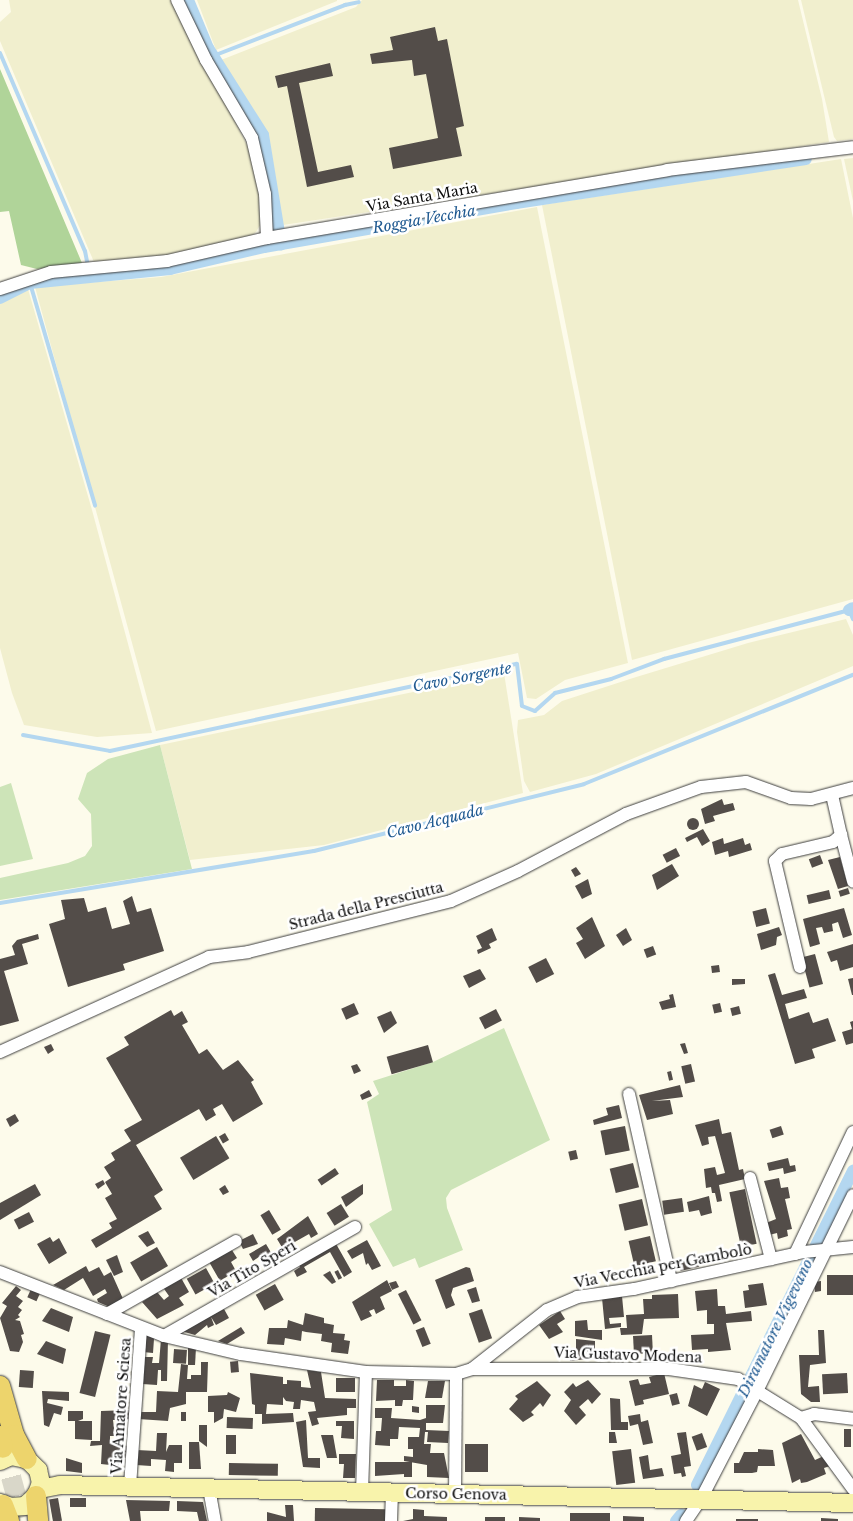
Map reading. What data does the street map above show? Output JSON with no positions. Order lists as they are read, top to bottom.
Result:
{
  "streets": {
    "main road": ["Corso Genova"],
    "street": [
      "Via Santa Maria",
      "Strada della Presciutta",
      "Via Vecchia per Gambolò",
      "Via Tito Speri",
      "Via Gustavo Modena",
      "Via Amatore Sciesa"
    ]
  },
  "crossings": [
    ["Via Vecchia per Gambolò", "Via Tito Speri"],
    ["Via Vecchia per Gambolò", "Via Gustavo Modena"],
    ["Via Vecchia per Gambolò", "Via Amatore Sciesa"],
    ["Via Amatore Sciesa", "Corso Genova"]
  ],
  "water": [
    "Roggia Vecchia",
    "Cavo Sorgente",
    "Cavo Acquada",
    "Diramatore Vigevano"
  ]
}
